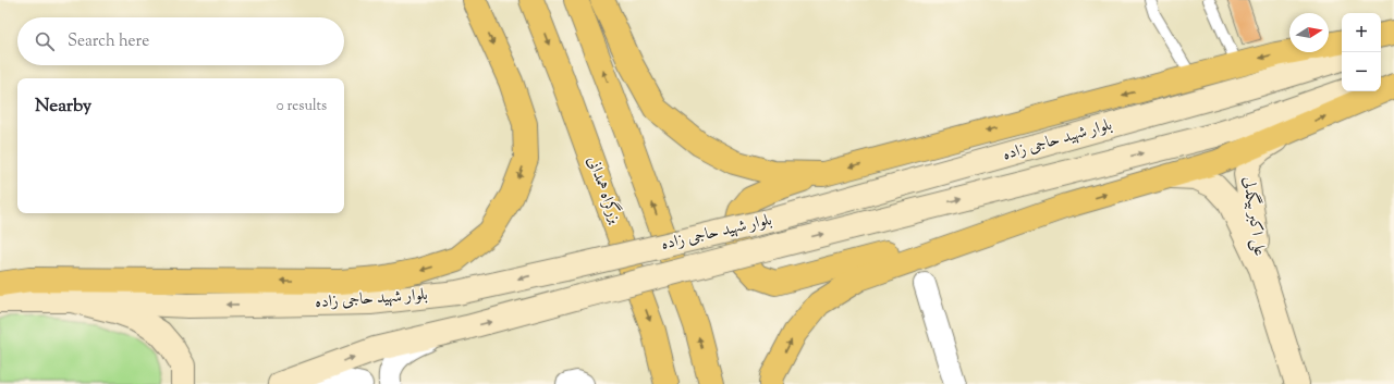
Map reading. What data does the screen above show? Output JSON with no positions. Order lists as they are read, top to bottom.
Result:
{
  "streets": {
    "highway": ["بزرگراه همدانی"],
    "main road": ["بلوار شهید حاجی زاده", "علی اکبر بیگدلی"]
  },
  "north": "right",
  "page": {
    "map_buttons": ["+", "−"],
    "search": "Search here",
    "heading": ["Nearby", "0 results"]
  }
}
